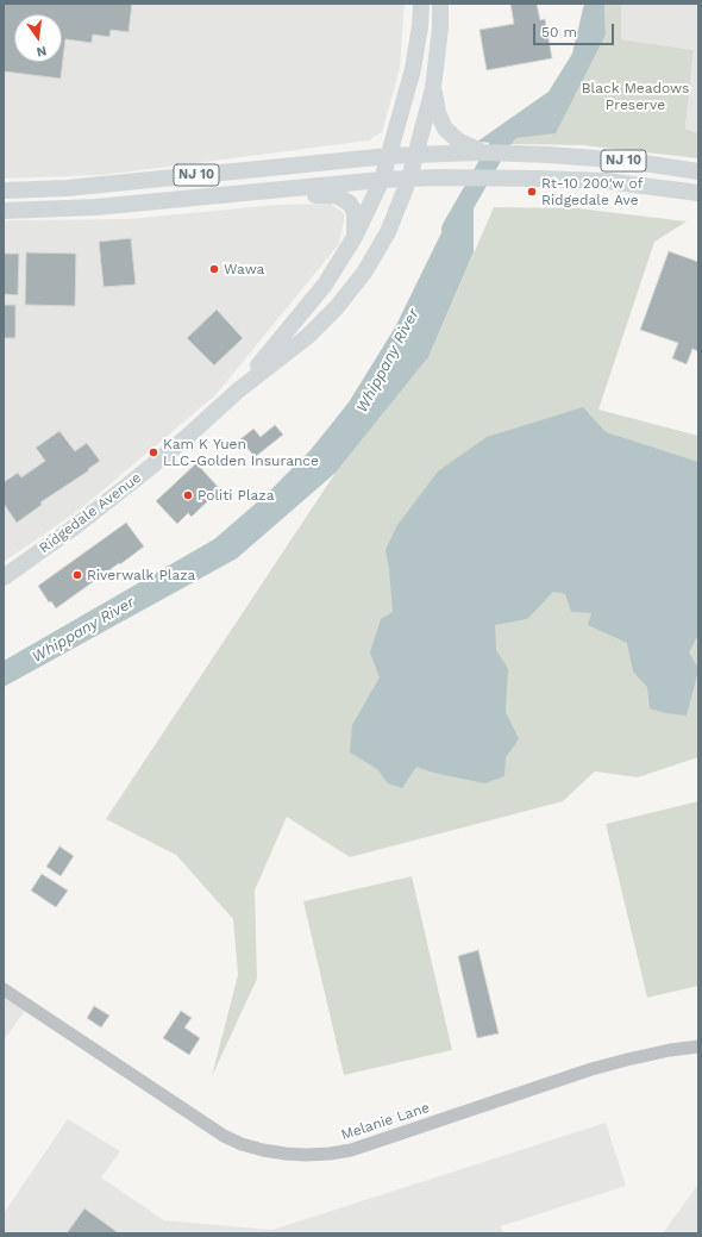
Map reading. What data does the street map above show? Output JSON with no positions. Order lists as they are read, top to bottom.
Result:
{
  "streets": {
    "main road": ["NJ 10", "Ridgedale Avenue"],
    "street": ["Melanie Lane"]
  },
  "crossings": [
    ["NJ 10", "Ridgedale Avenue"]
  ],
  "water": ["Whippany River"],
  "parks": ["Black Meadows Preserve"],
  "places": [
    "Rt-10 200'w of Ridgedale Ave",
    "Wawa",
    "Kam K Yuen LLC-Golden Insurance",
    "Politi Plaza",
    "Riverwalk Plaza"
  ],
  "scale_bar": "50 m",
  "north": "bottom"
}
